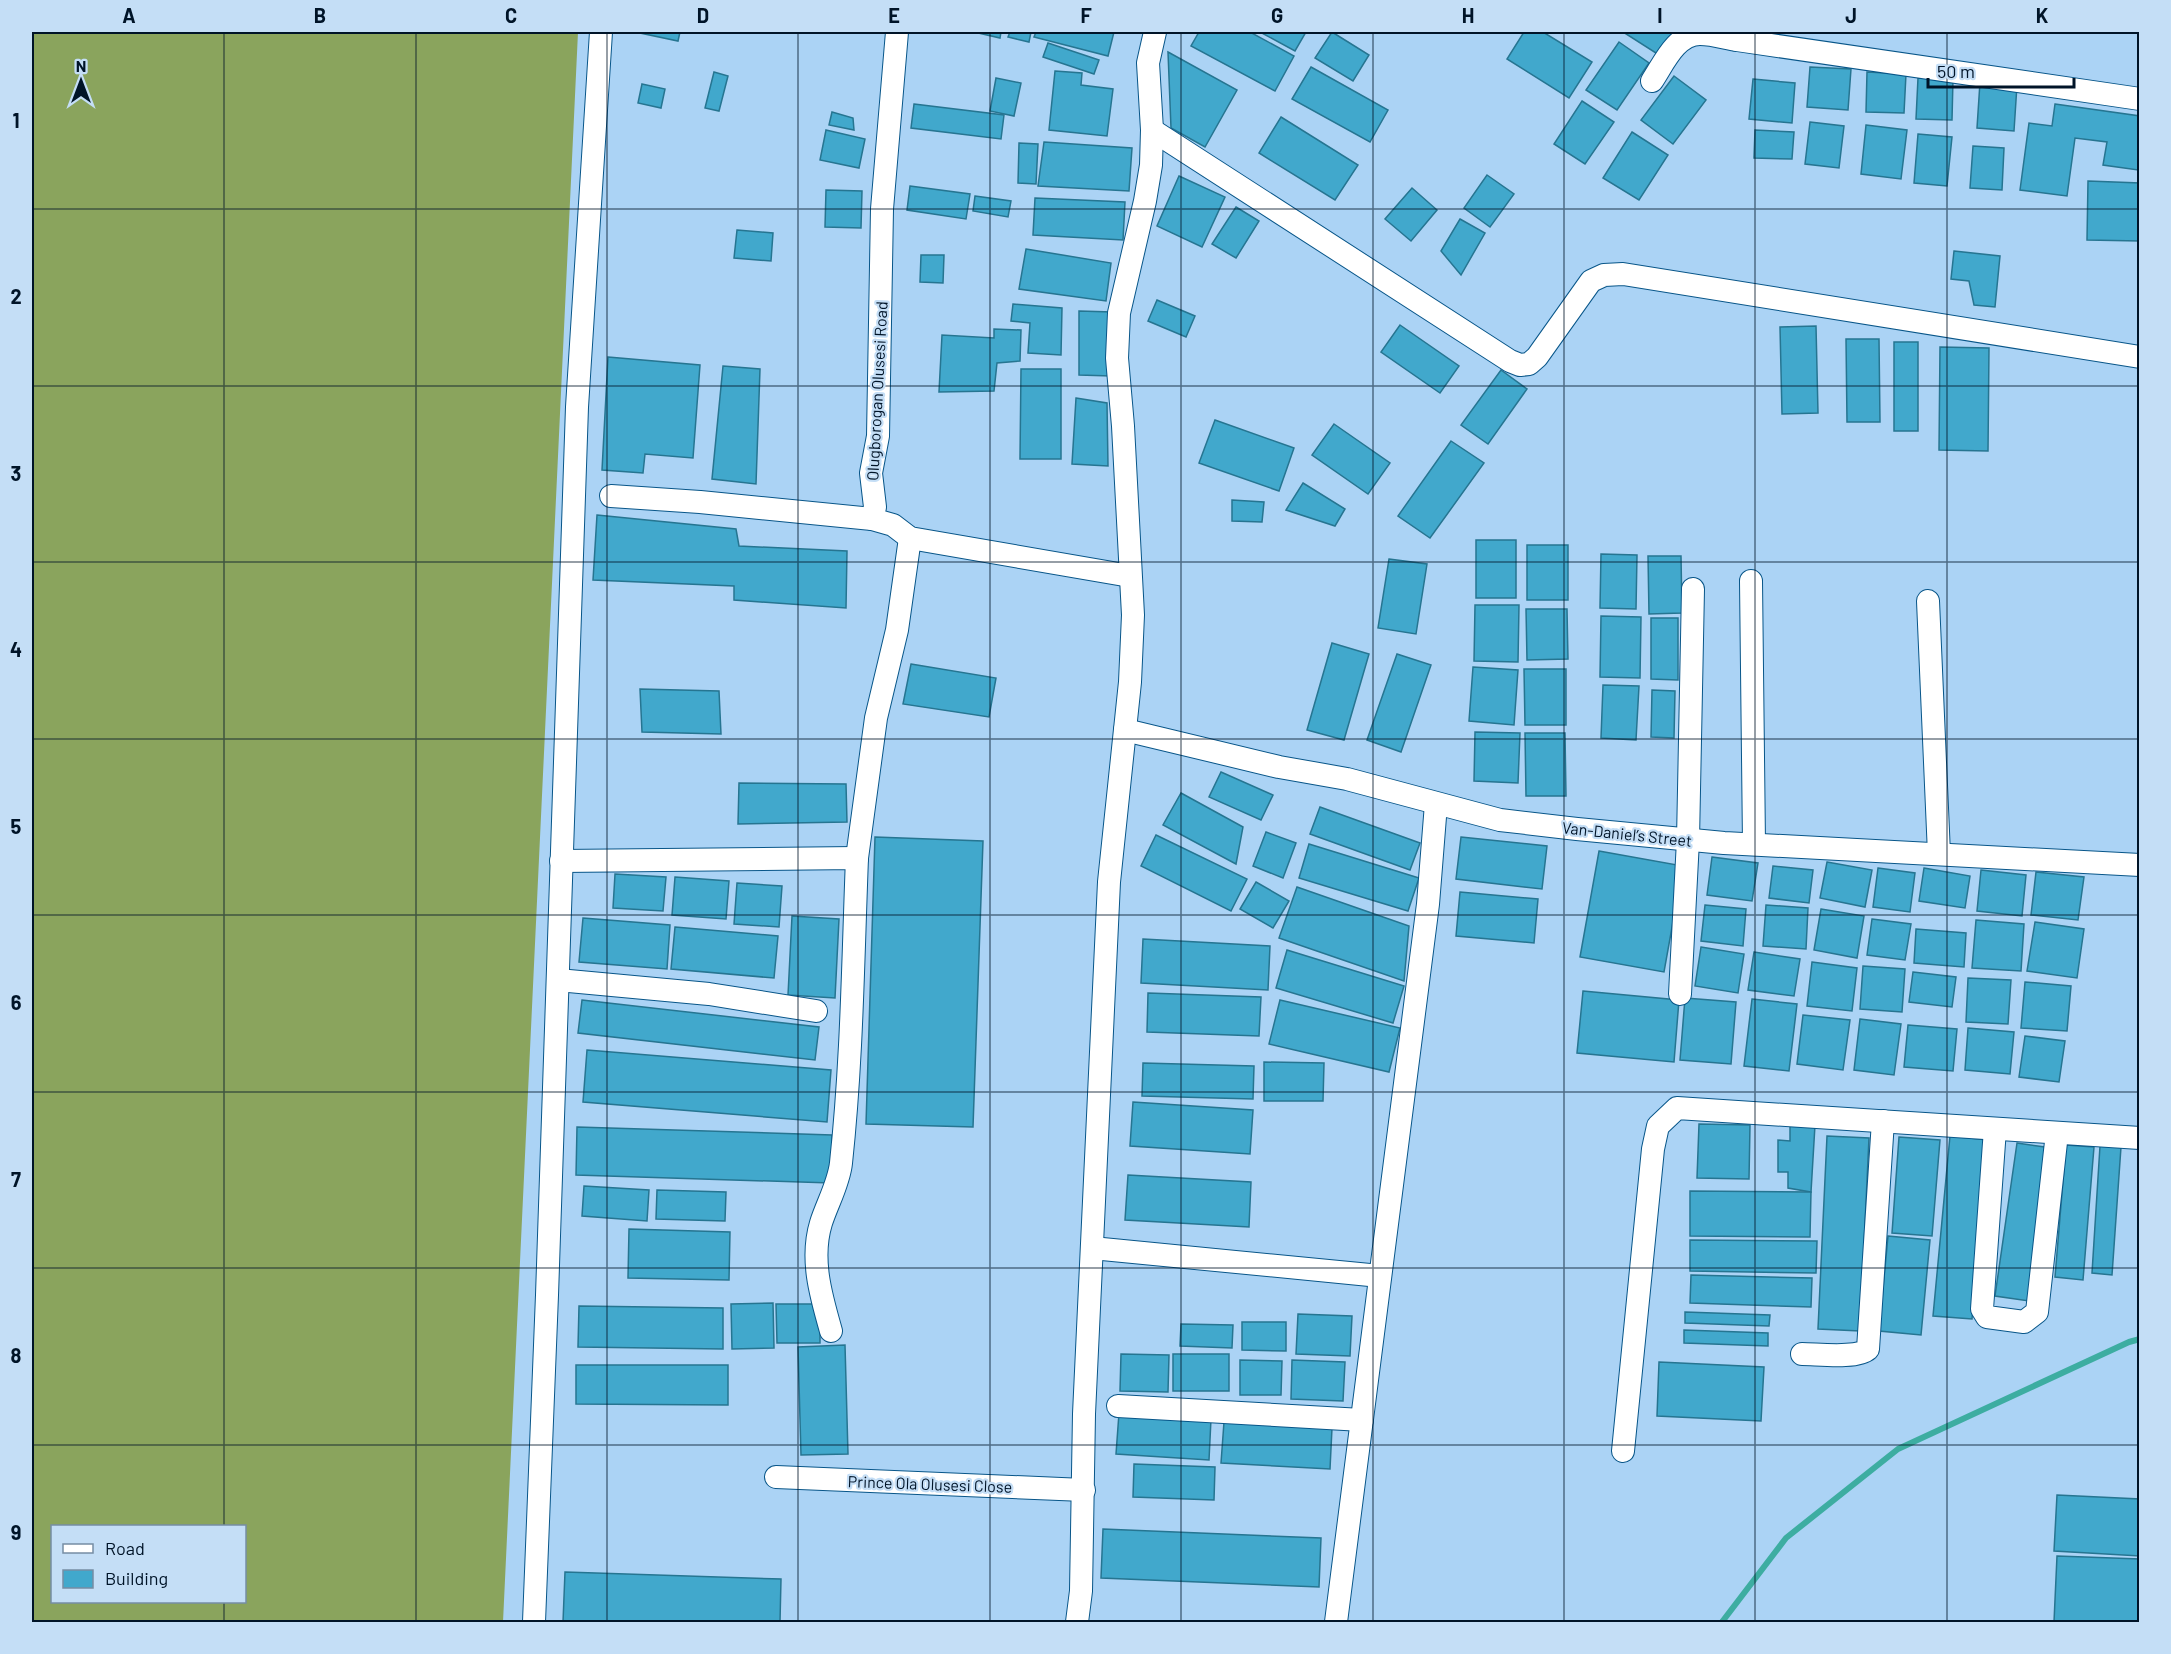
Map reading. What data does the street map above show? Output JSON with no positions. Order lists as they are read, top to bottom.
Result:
{
  "streets": {
    "street": ["Olugborogan Olusesi Road", "Van-Daniel’s Street", "Prince Ola Olusesi Close"]
  },
  "legend": ["Road", "Building"],
  "scale_bar": "50 m",
  "north": "top",
  "grid": {
    "columns": [
      "A",
      "B",
      "C",
      "D",
      "E",
      "F",
      "G",
      "H",
      "I",
      "J",
      "K"
    ],
    "rows": [
      "1",
      "2",
      "3",
      "4",
      "5",
      "6",
      "7",
      "8",
      "9"
    ]
  }
}
